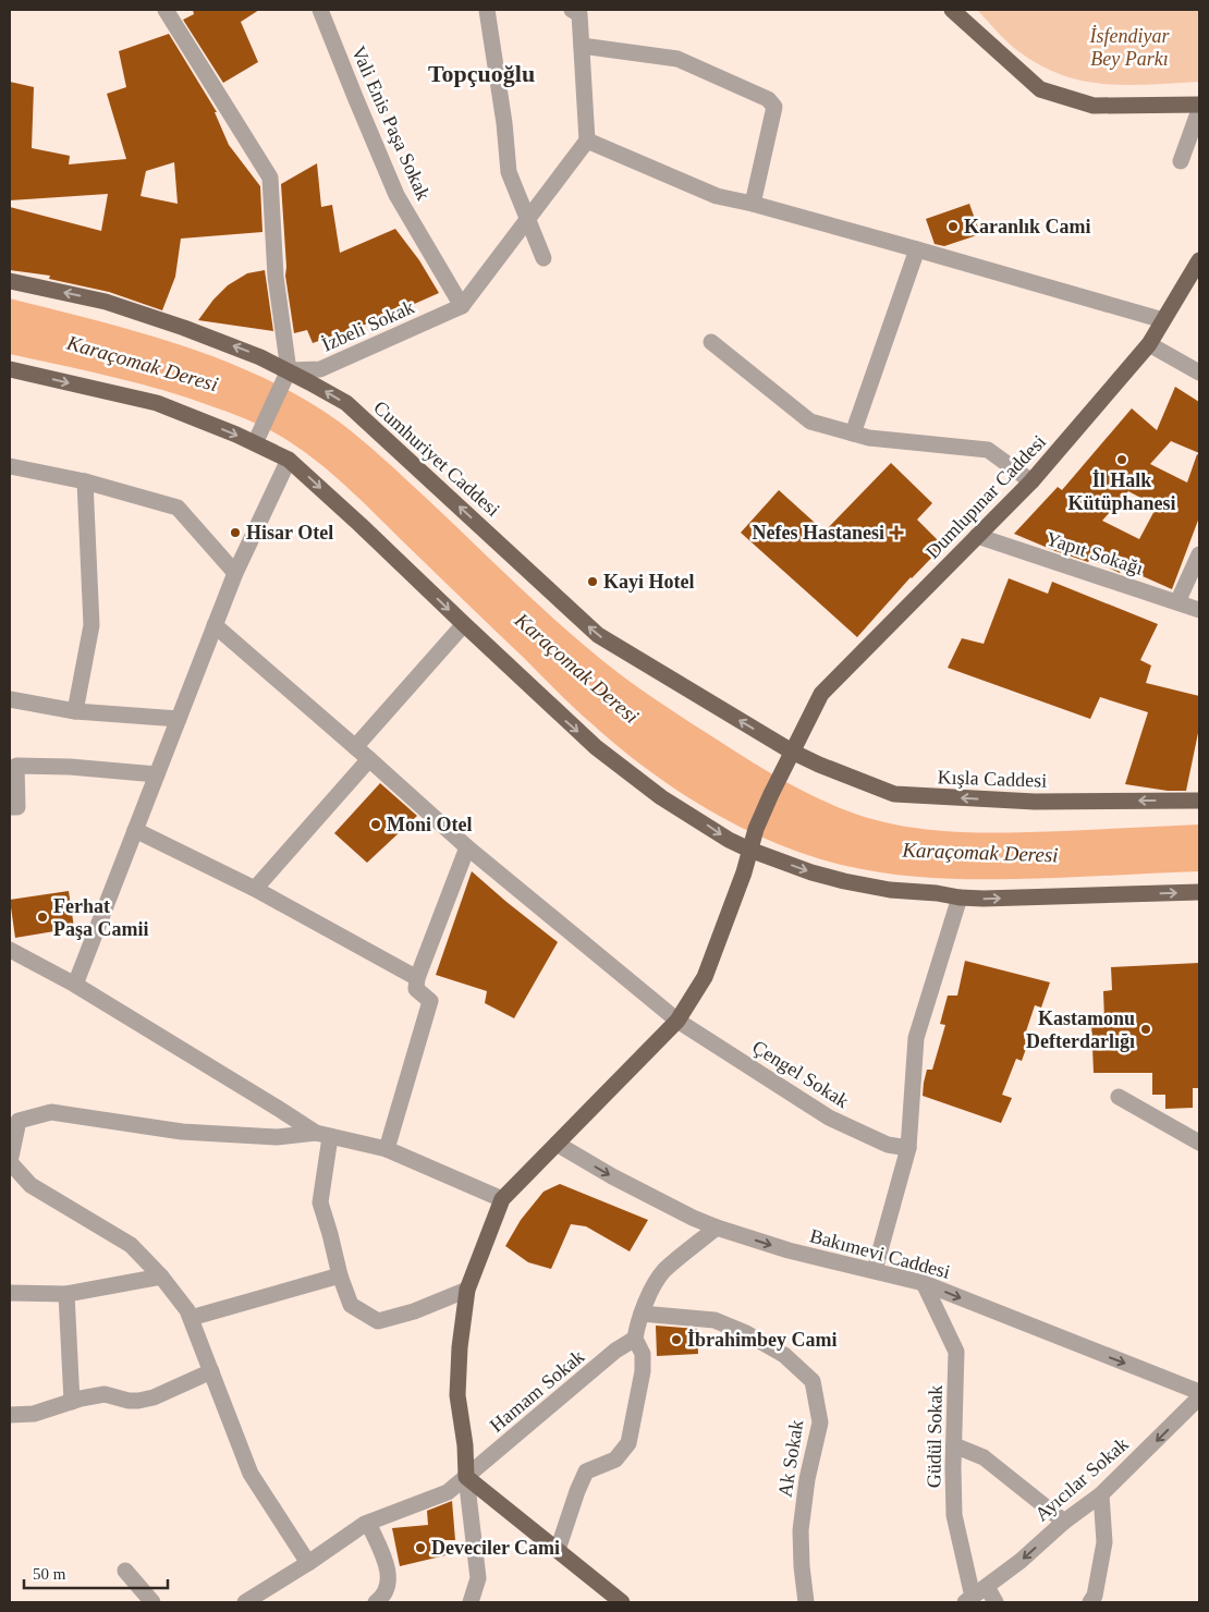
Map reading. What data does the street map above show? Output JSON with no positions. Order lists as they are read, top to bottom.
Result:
{
  "streets": {
    "main road": ["Cumhuriyet Caddesi", "Dumlupınar Caddesi", "Kışla Caddesi"],
    "street": [
      "Vali Enis Paşa Sokak",
      "İzbeli Sokak",
      "Yapıt Sokağı",
      "Çengel Sokak",
      "Bakımevi Caddesi",
      "Hamam Sokak",
      "Güdül Sokak",
      "Ak Sokak",
      "Ayıcılar Sokak"
    ]
  },
  "crossings": [
    ["Vali Enis Paşa Sokak", "İzbeli Sokak"],
    ["İzbeli Sokak", "Cumhuriyet Caddesi"],
    ["Cumhuriyet Caddesi", "Dumlupınar Caddesi"],
    ["Cumhuriyet Caddesi", "Kışla Caddesi"],
    ["Dumlupınar Caddesi", "Yapıt Sokağı"],
    ["Dumlupınar Caddesi", "Kışla Caddesi"],
    ["Dumlupınar Caddesi", "Çengel Sokak"],
    ["Dumlupınar Caddesi", "Bakımevi Caddesi"],
    ["Bakımevi Caddesi", "Güdül Sokak"],
    ["Güdül Sokak", "Ayıcılar Sokak"]
  ],
  "one_way": ["Bakımevi Caddesi", "Ayıcılar Sokak"],
  "districts": ["Topçuoğlu"],
  "water": ["Karaçomak Deresi"],
  "parks": ["İsfendiyar Bey Parkı"],
  "places": {
    "other": [
      "Karanlık Cami",
      "İl Halk Kütüphanesi",
      "Hisar Otel",
      "Kayi Hotel",
      "Moni Otel",
      "Ferhat Paşa Camii",
      "Kastamonu Defterdarlığı",
      "İbrahimbey Cami",
      "Deveciler Cami"
    ],
    "health": ["Nefes Hastanesi"]
  },
  "scale_bar": "50 m"
}
